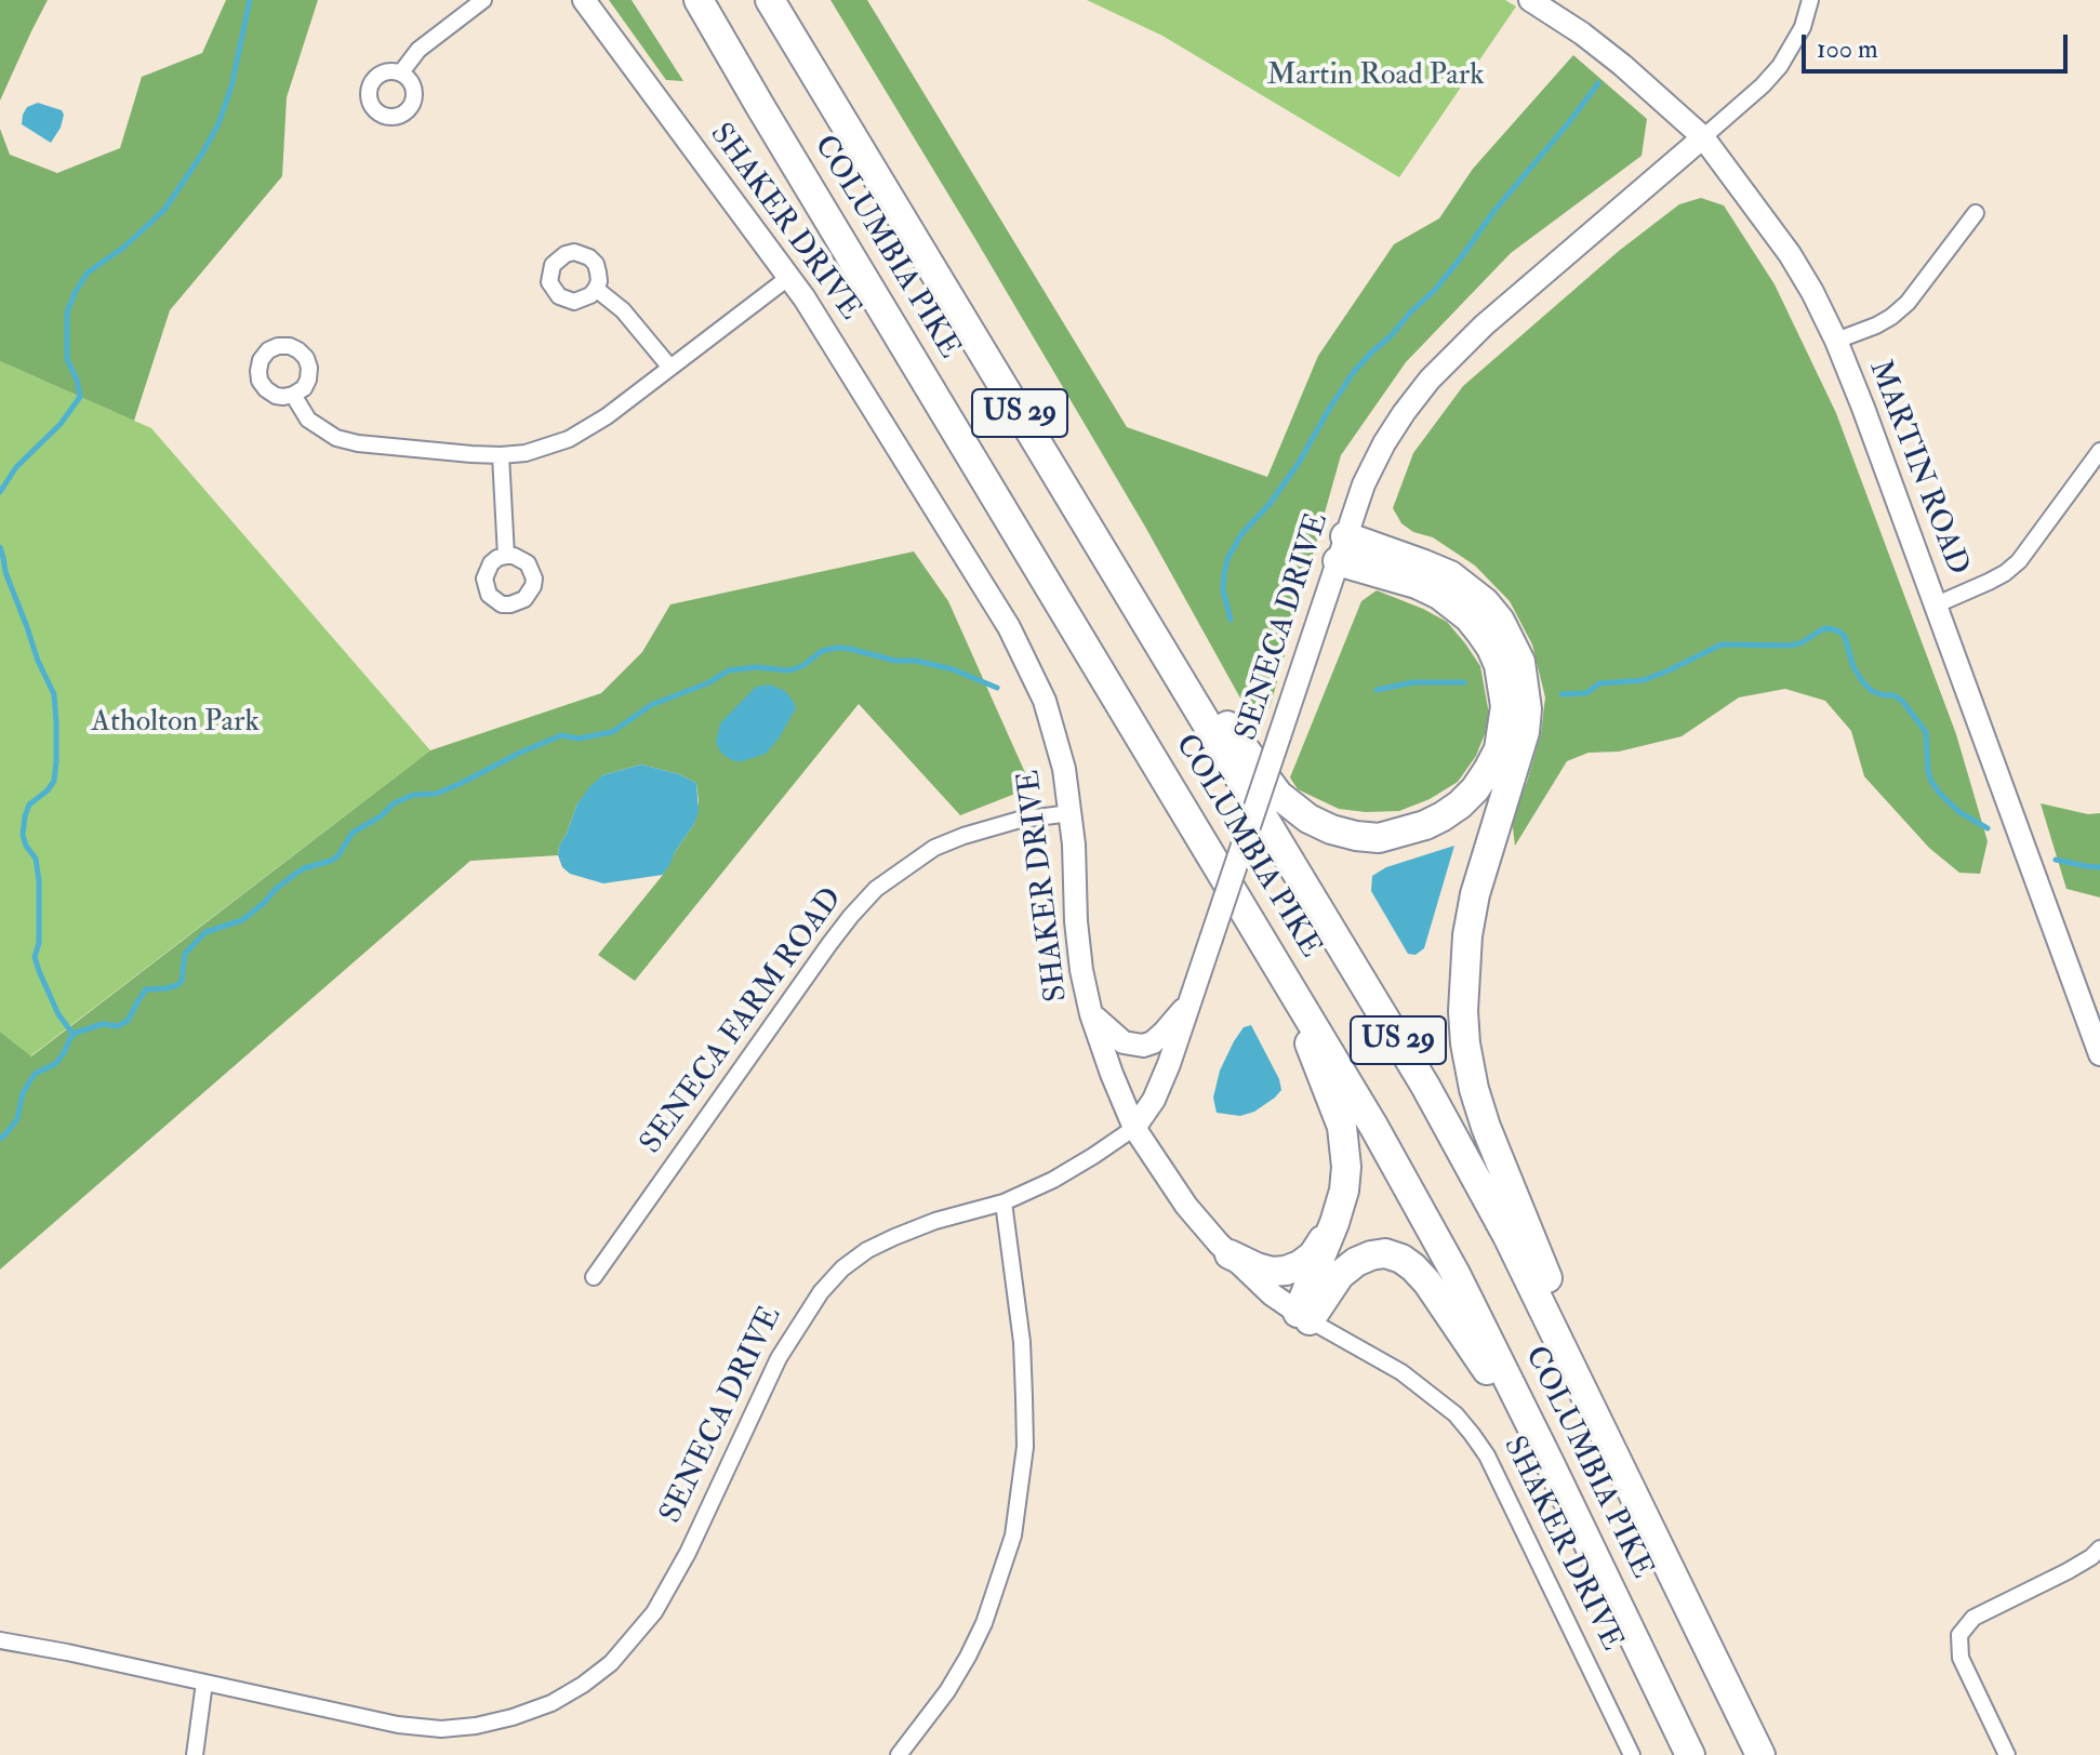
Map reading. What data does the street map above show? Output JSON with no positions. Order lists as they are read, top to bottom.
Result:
{
  "streets": {
    "highway": ["COLUMBIA PIKE", "US 29"],
    "street": [
      "SHAKER DRIVE",
      "MARTIN ROAD",
      "SENECA DRIVE",
      "SENECA FARM ROAD"
    ]
  },
  "crossings": [
    ["SHAKER DRIVE", "SENECA DRIVE"],
    ["SHAKER DRIVE", "SENECA FARM ROAD"],
    ["MARTIN ROAD", "SENECA DRIVE"]
  ],
  "parks": ["Martin Road Park", "Atholton Park"],
  "scale_bar": "100 m"
}
